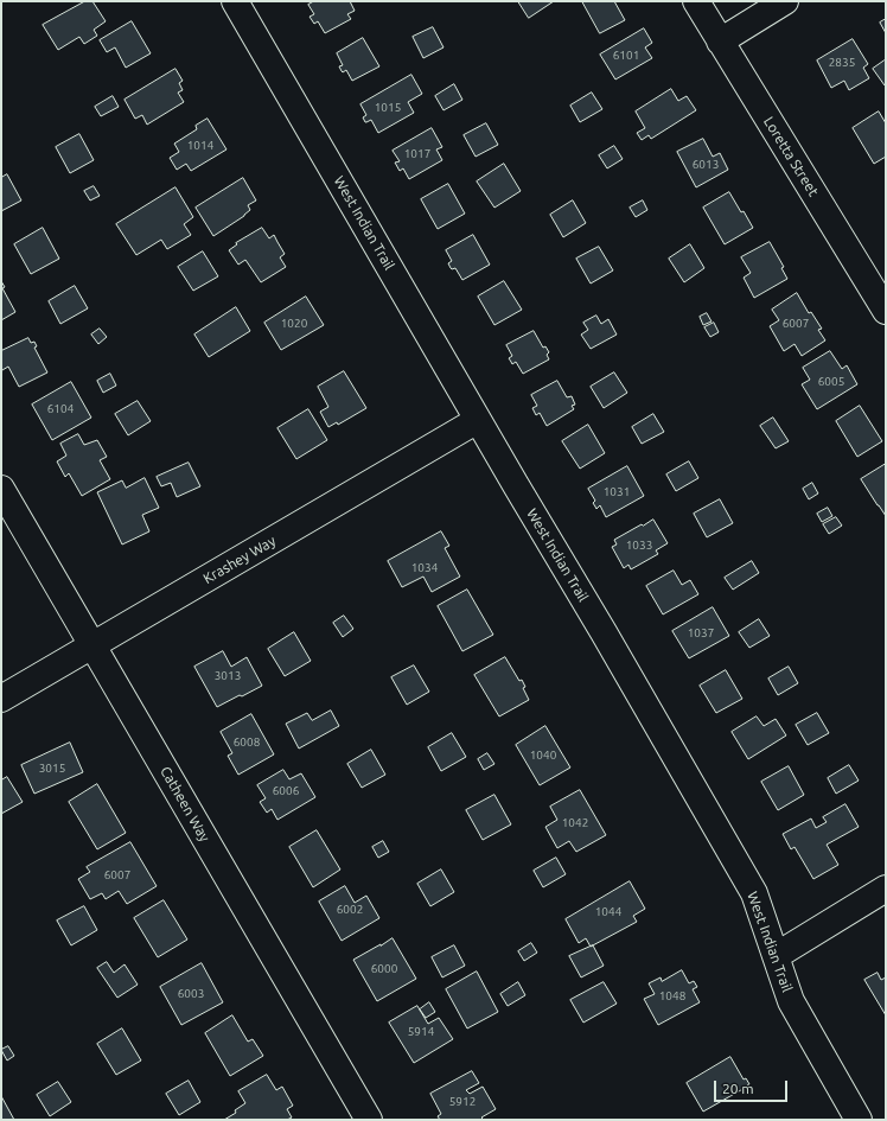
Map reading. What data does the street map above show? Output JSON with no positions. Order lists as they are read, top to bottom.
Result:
{
  "streets": {
    "street": [
      "Loretta Street",
      "West Indian Trail",
      "Krashey Way",
      "Catheen Way"
    ]
  },
  "crossings": [
    ["West Indian Trail", "Krashey Way"],
    ["Krashey Way", "Catheen Way"]
  ],
  "house_numbers": [
    "6101",
    "2835",
    "1015",
    "1014",
    "1017",
    "6013",
    "1020",
    "6007",
    "6005",
    "6104",
    "1031",
    "1033",
    "1034",
    "1037",
    "3013",
    "6008",
    "1040",
    "3015",
    "6006",
    "1042",
    "6007",
    "6002",
    "1044",
    "6000",
    "6003",
    "1048",
    "5914",
    "5912"
  ],
  "scale_bar": "20 m"
}
